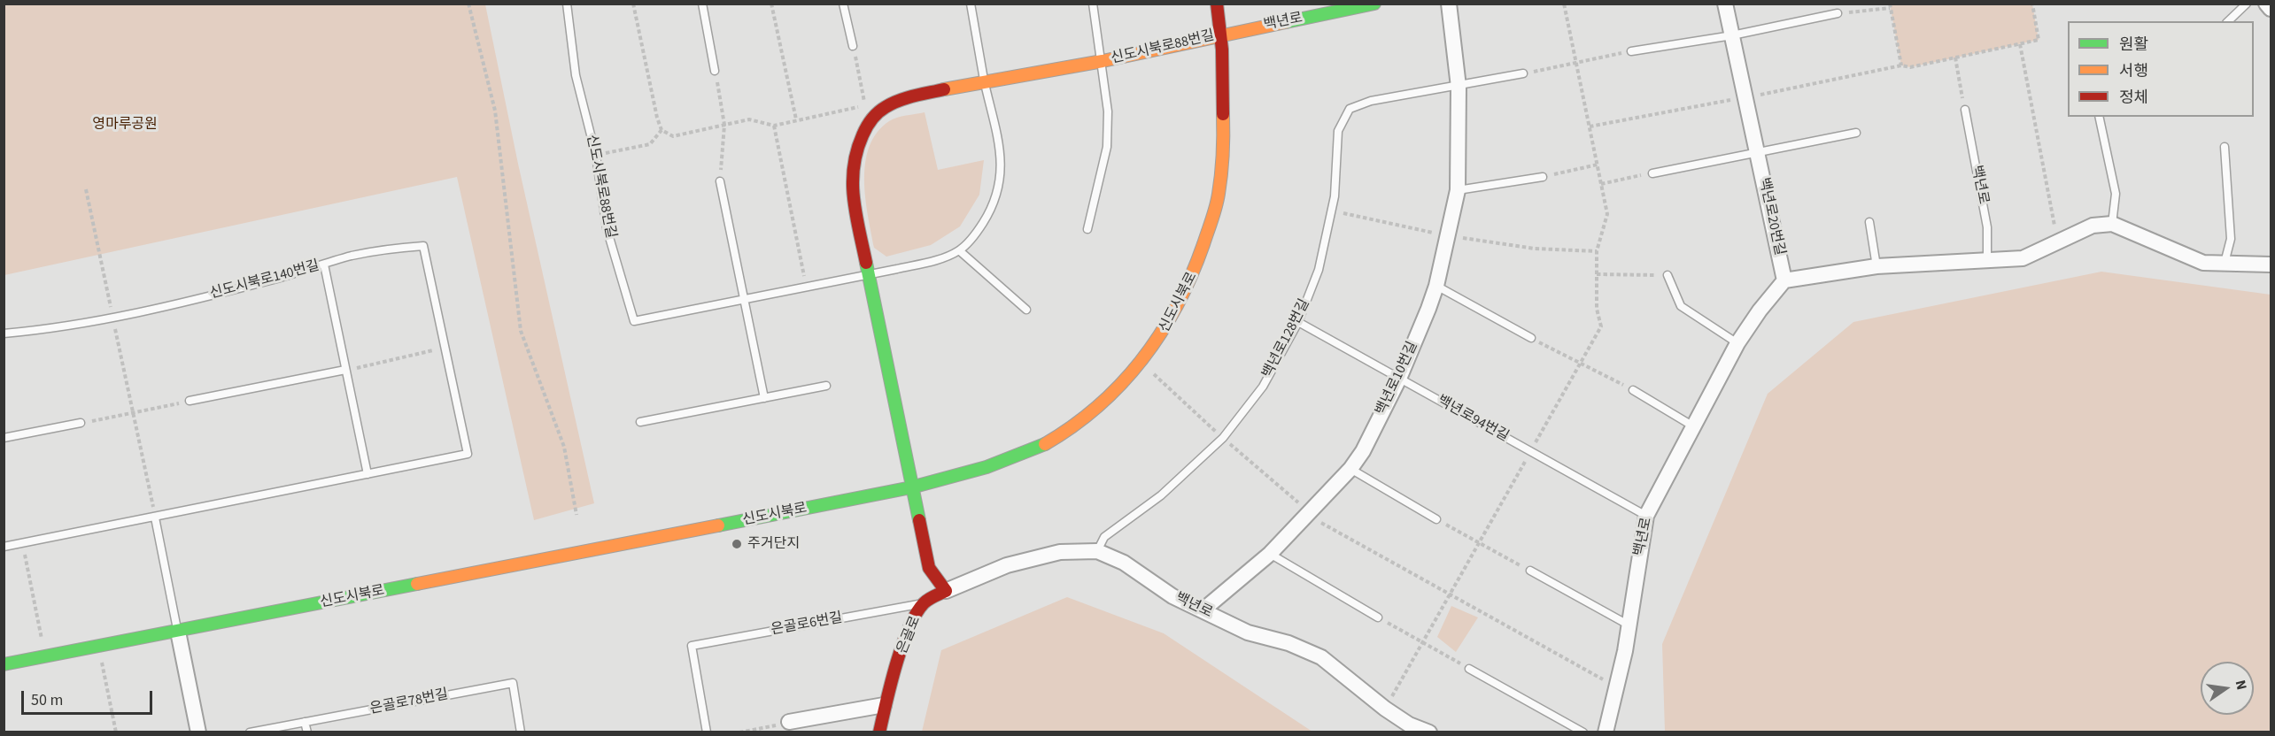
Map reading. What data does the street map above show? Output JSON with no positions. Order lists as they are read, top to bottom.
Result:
{
  "streets": {
    "street": [
      "백년로",
      "신도시북로88번길",
      "백년로20번길",
      "신도시북로",
      "백년로10번길",
      "은골로"
    ],
    "lane": [
      "신도시북로140번길",
      "백년로128번길",
      "백년로94번길",
      "은골로6번길",
      "은골로78번길"
    ]
  },
  "crossings": [
    ["백년로", "신도시북로88번길"],
    ["백년로", "백년로20번길"],
    ["백년로", "신도시북로"],
    ["백년로", "백년로128번길"],
    ["백년로", "백년로10번길"],
    ["백년로", "백년로94번길"],
    ["백년로", "은골로"],
    ["신도시북로88번길", "신도시북로"],
    ["백년로128번길", "백년로10번길"],
    ["백년로128번길", "백년로94번길"],
    ["백년로10번길", "백년로94번길"],
    ["은골로6번길", "은골로"]
  ],
  "parks": ["영마루공원"],
  "places": ["주거단지"],
  "legend": ["원활", "서행", "정체"],
  "scale_bar": "50 m",
  "north": "right"
}
